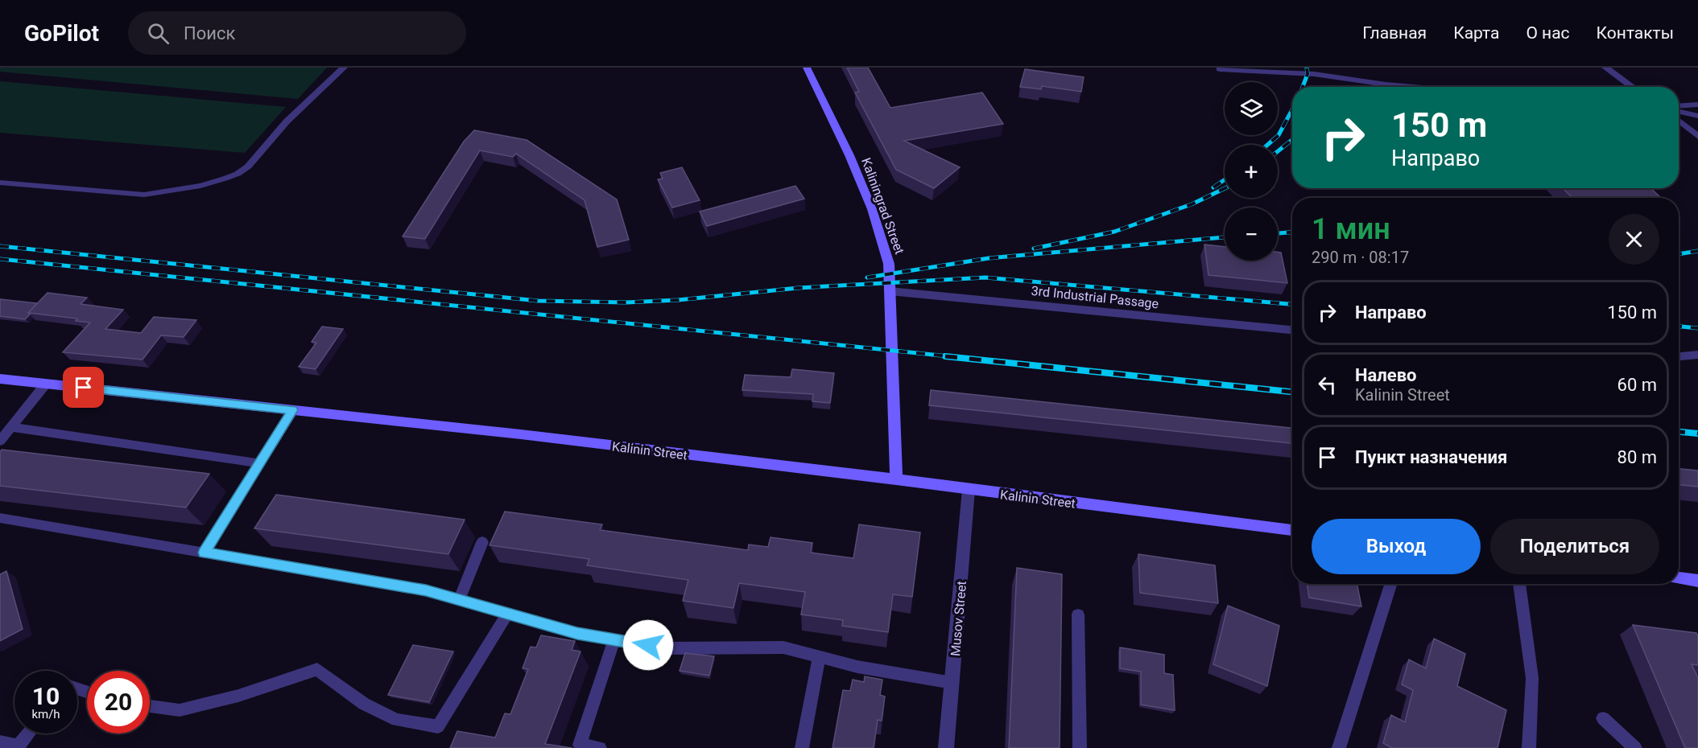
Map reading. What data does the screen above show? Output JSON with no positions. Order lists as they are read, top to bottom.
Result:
{
  "streets": {
    "main road": ["Kaliningrad Street", "Kalinin Street"],
    "street": ["3rd Industrial Passage", "Musov Street"]
  },
  "crossings": [
    ["Kaliningrad Street", "3rd Industrial Passage"],
    ["Kaliningrad Street", "Kalinin Street"],
    ["Kalinin Street", "Musov Street"]
  ],
  "page": {
    "header": "GoPilot",
    "search": "Поиск",
    "nav": [
      "Главная",
      "Карта",
      "О нас",
      "Контакты"
    ],
    "map_buttons": ["+", "−"],
    "turn": ["150 m", "Направо"],
    "heading": ["1 мин", "290 m · 08:17"],
    "list": [
      {
        "name": "Направо",
        "value": "150 m"
      },
      {
        "name": "Налево",
        "note": "Kalinin Street",
        "value": "60 m"
      },
      {
        "name": "Пункт назначения",
        "value": "80 m"
      }
    ],
    "buttons": ["Выход", "Поделиться"],
    "speed": "10 km/h",
    "limit": "20"
  }
}
